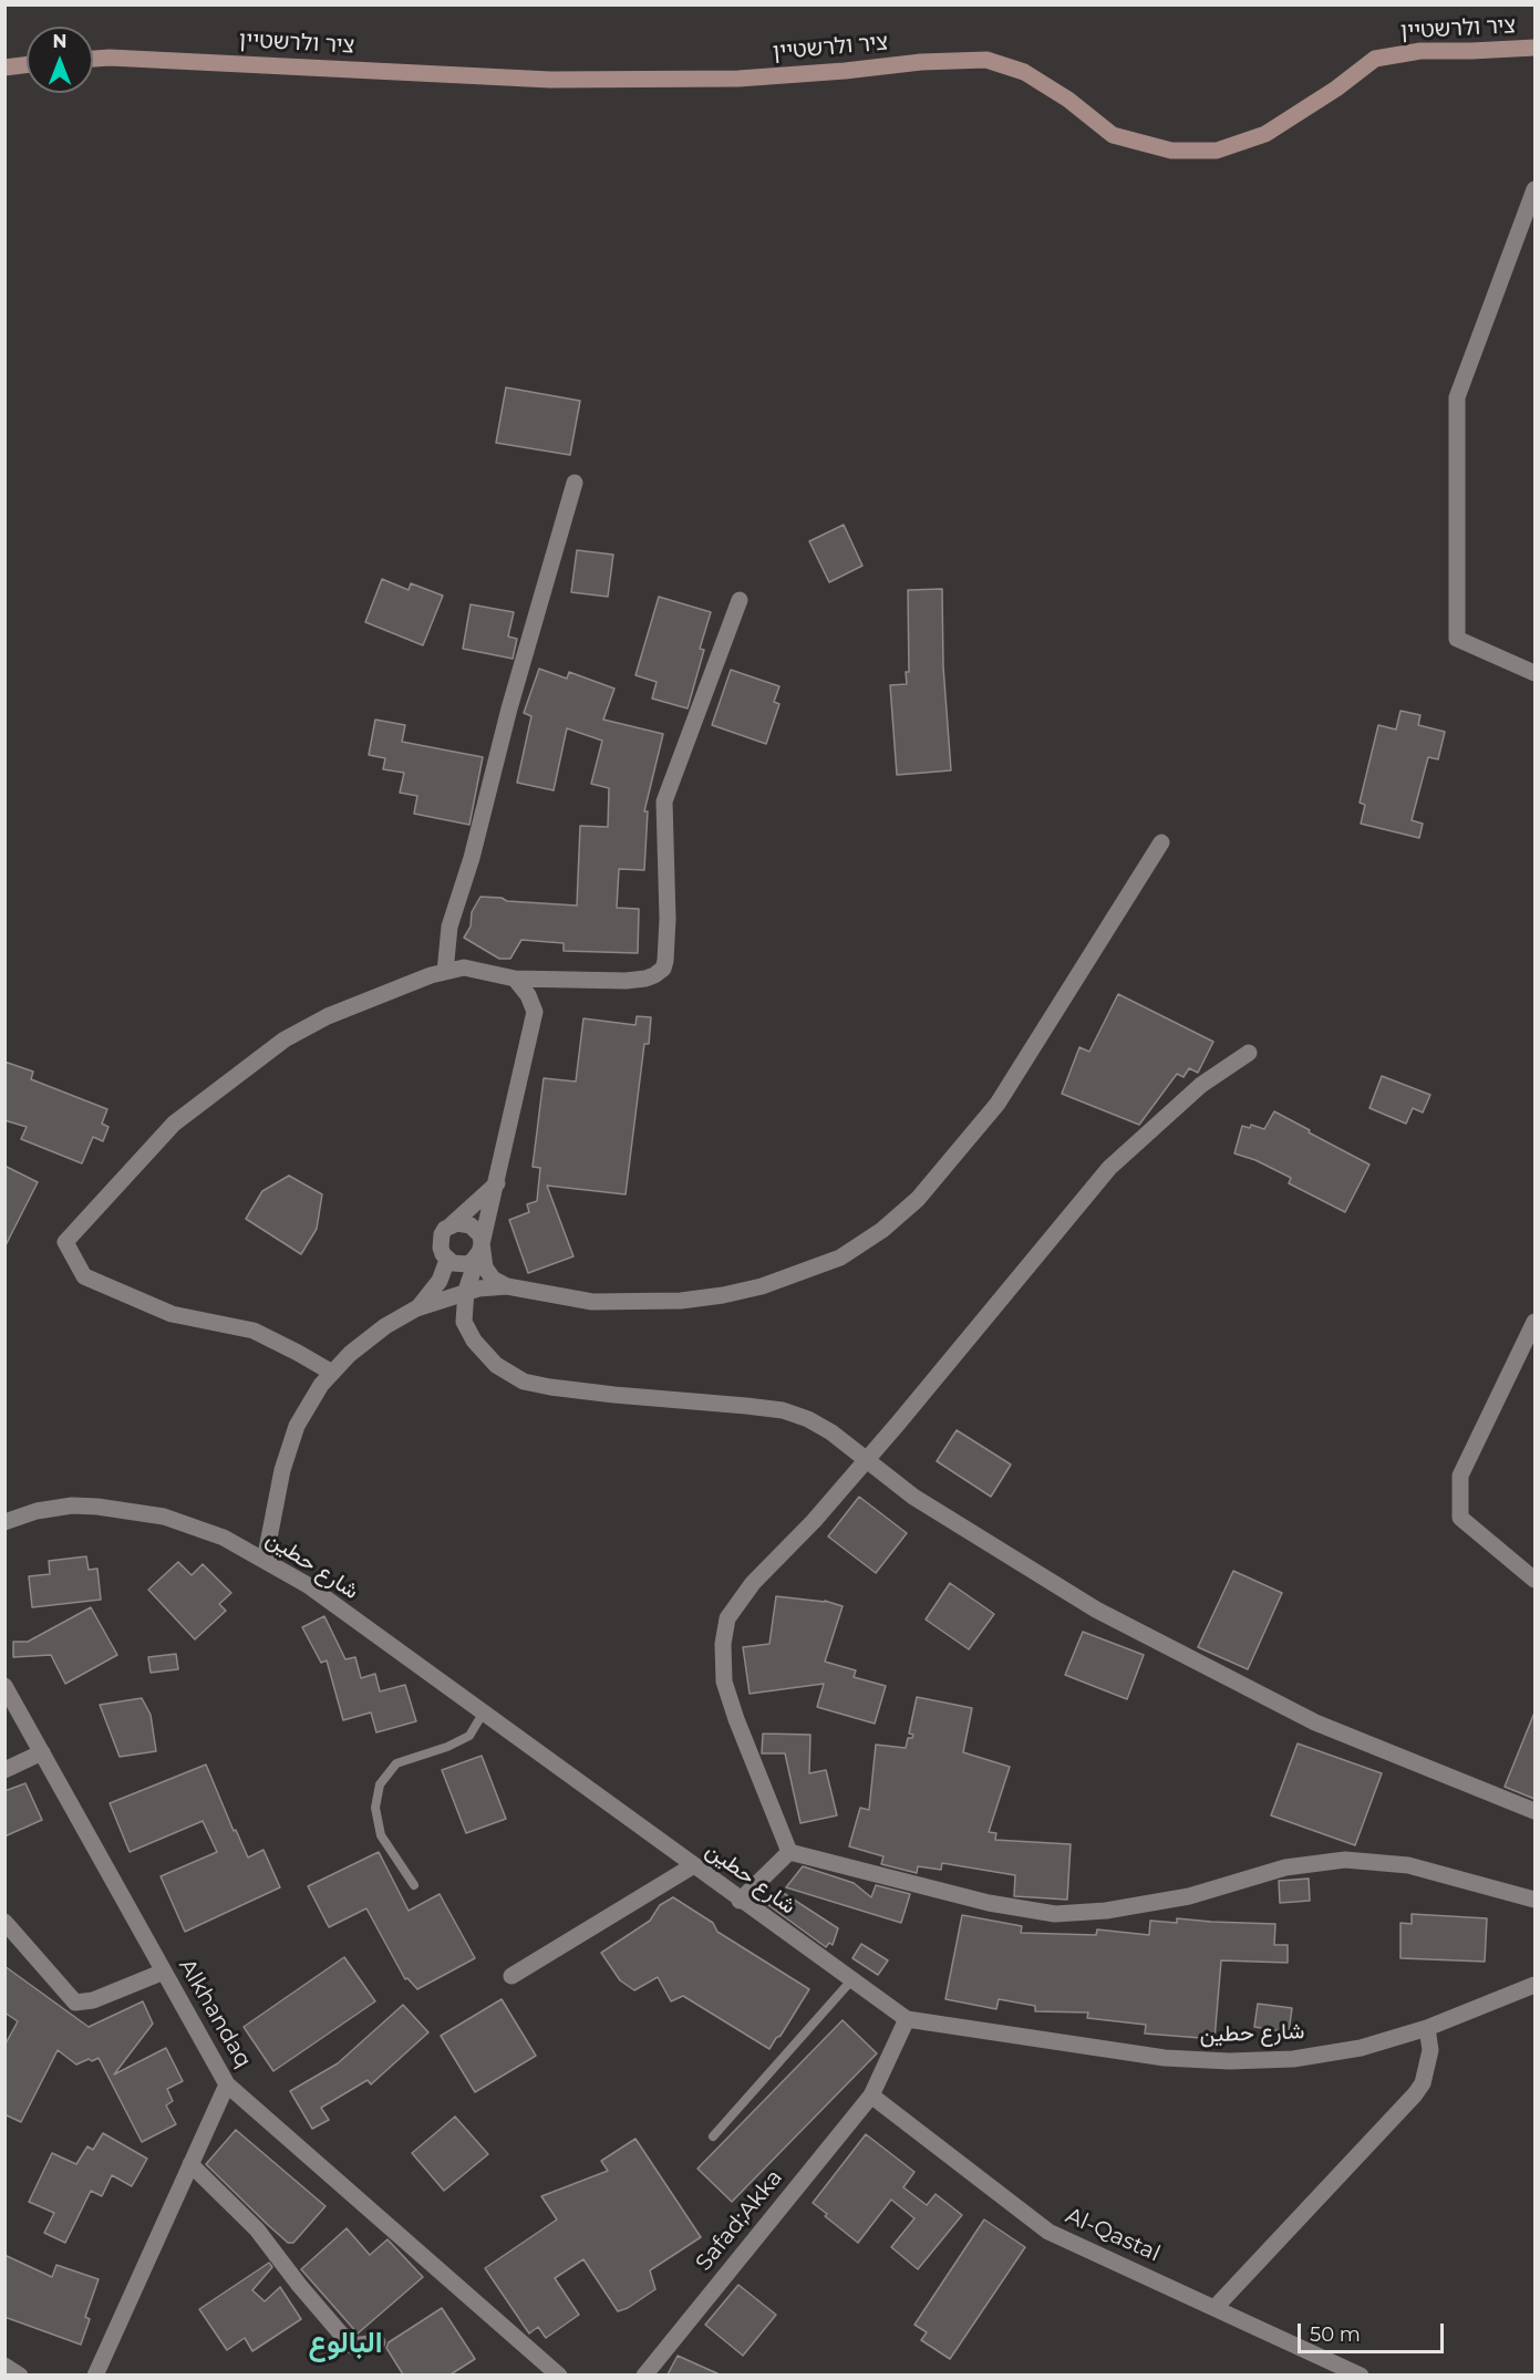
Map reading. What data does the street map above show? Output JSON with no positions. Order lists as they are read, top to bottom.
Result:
{
  "streets": {
    "main road": ["ציר ולרשטיין"],
    "street": [
      "شارع حطين",
      "Alkhandaq",
      "Safad;Akka",
      "Al-Qastal"
    ]
  },
  "crossings": [
    ["شارع حطين", "Safad;Akka"],
    ["Safad;Akka", "Al-Qastal"]
  ],
  "districts": ["البالوع"],
  "scale_bar": "50 m",
  "north": "top"
}
